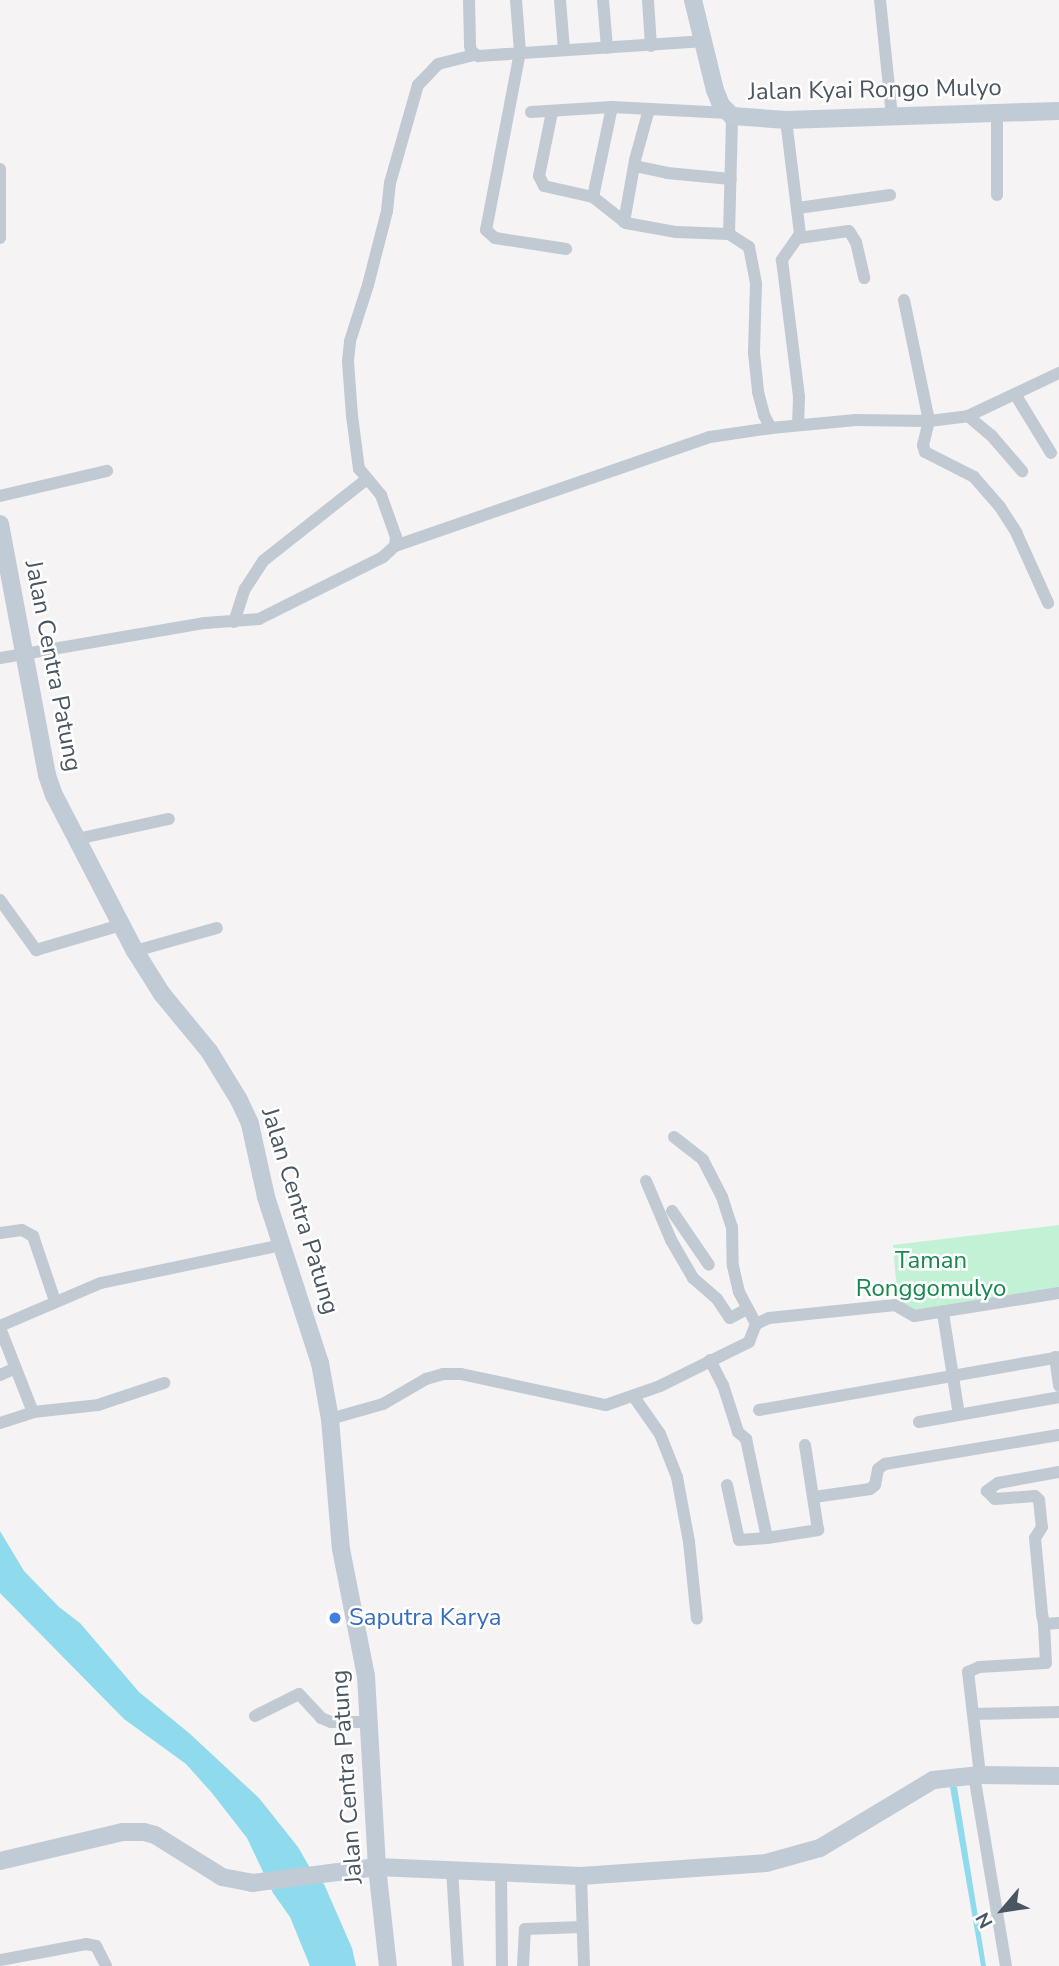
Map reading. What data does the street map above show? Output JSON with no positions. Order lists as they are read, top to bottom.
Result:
{
  "streets": {
    "street": ["Jalan Kyai Rongo Mulyo", "Jalan Centra Patung"]
  },
  "parks": ["Taman Ronggomulyo"],
  "places": ["Saputra Karya"],
  "north": "bottom left"
}
